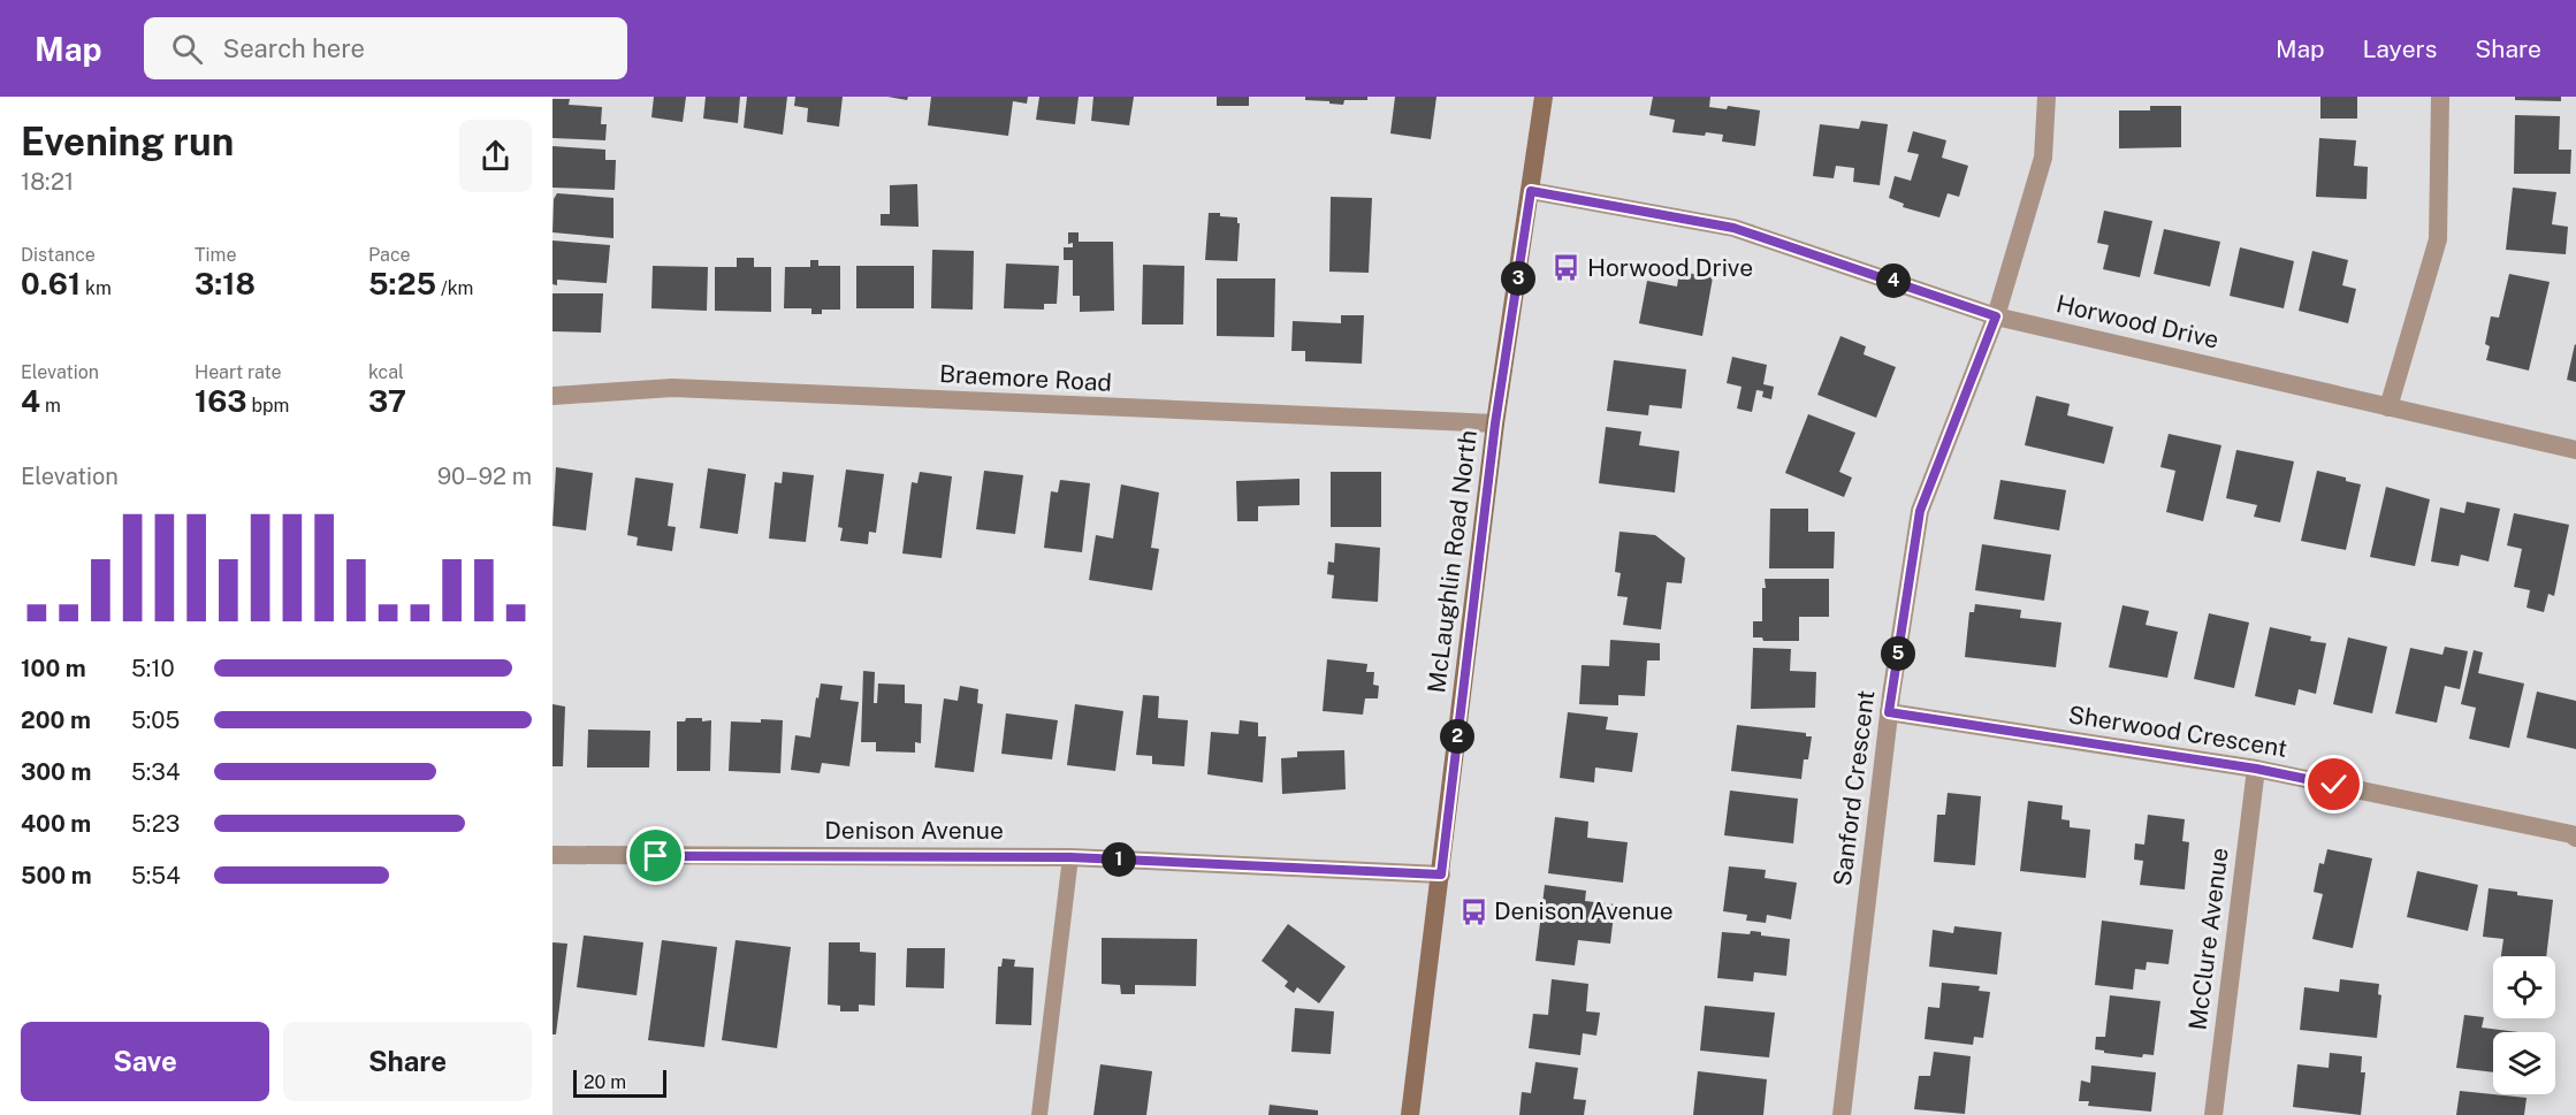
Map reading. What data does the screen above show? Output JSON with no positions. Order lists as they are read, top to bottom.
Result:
{
  "streets": {
    "main road": ["McLaughlin Road North"],
    "street": [
      "Horwood Drive",
      "Braemore Road",
      "Sherwood Crescent",
      "Sanford Crescent",
      "Denison Avenue",
      "McClure Avenue"
    ]
  },
  "crossings": [
    ["Horwood Drive", "McLaughlin Road North"],
    ["Horwood Drive", "Sanford Crescent"],
    ["Braemore Road", "McLaughlin Road North"],
    ["McLaughlin Road North", "Denison Avenue"],
    ["Sherwood Crescent", "Sanford Crescent"],
    ["Sherwood Crescent", "McClure Avenue"]
  ],
  "places": {
    "bus stop": ["Horwood Drive", "Denison Avenue"]
  },
  "scale_bar": "20 m",
  "page": {
    "header": "Map",
    "search": "Search here",
    "nav": ["Map", "Layers", "Share"],
    "heading": ["Evening run", "18:21"],
    "stats": [
      ["Distance", "0.61 km"],
      ["Time", "3:18"],
      ["Pace", "5:25 /km"],
      ["Elevation", "4 m"],
      ["Heart rate", "163 bpm"],
      ["kcal", "37"]
    ],
    "pins": [
      "3",
      "4",
      "5",
      "2",
      "1"
    ],
    "chart": ["Elevation", "90–92 m"],
    "list": [
      {
        "name": "100 m",
        "note": "5:10"
      },
      {
        "name": "200 m",
        "note": "5:05"
      },
      {
        "name": "300 m",
        "note": "5:34"
      },
      {
        "name": "400 m",
        "note": "5:23"
      },
      {
        "name": "500 m",
        "note": "5:54"
      }
    ],
    "buttons": ["Save", "Share"],
    "scale": "20 m"
  }
}
